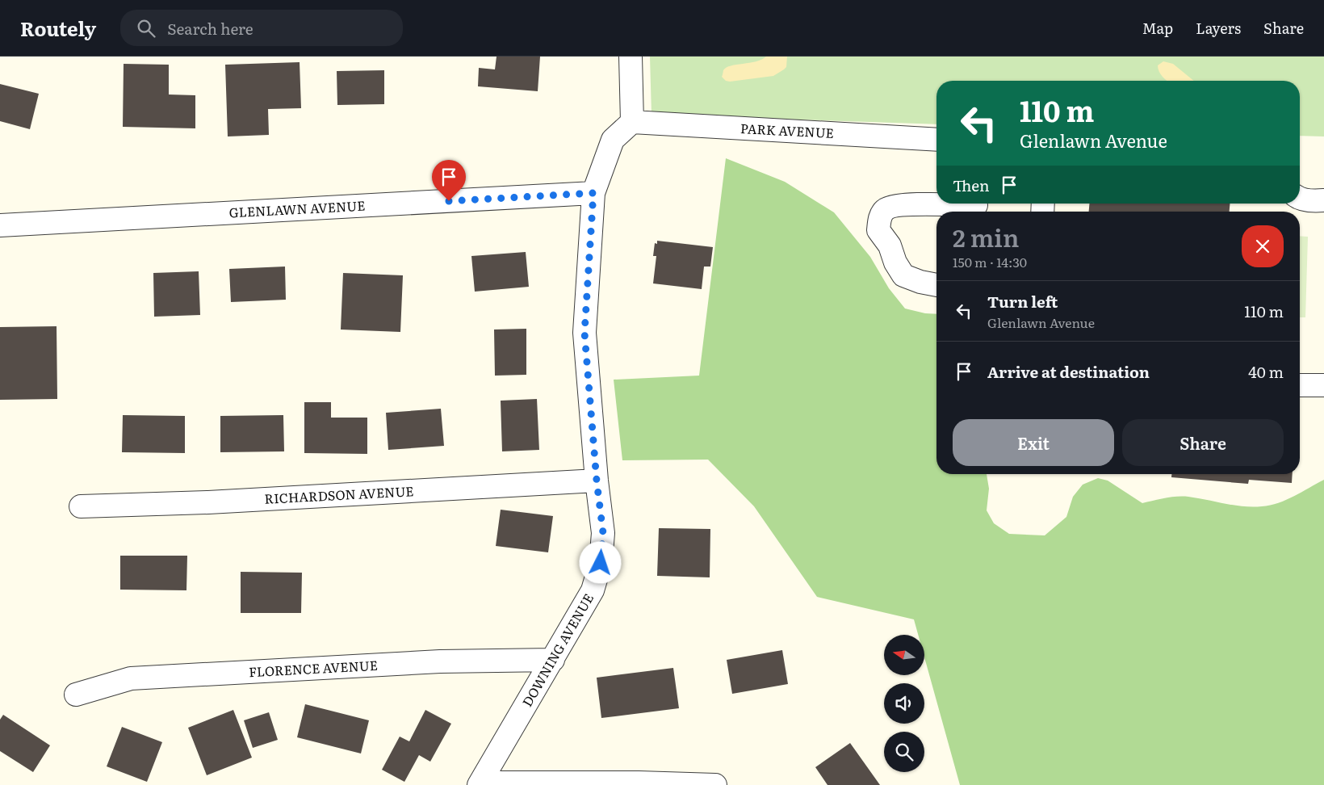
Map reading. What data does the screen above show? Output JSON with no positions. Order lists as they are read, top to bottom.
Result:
{
  "streets": {
    "street": [
      "PARK AVENUE",
      "GLENLAWN AVENUE",
      "RICHARDSON AVENUE",
      "DOWNING AVENUE",
      "FLORENCE AVENUE"
    ]
  },
  "crossings": [
    ["PARK AVENUE", "DOWNING AVENUE"],
    ["GLENLAWN AVENUE", "DOWNING AVENUE"],
    ["RICHARDSON AVENUE", "DOWNING AVENUE"],
    ["DOWNING AVENUE", "FLORENCE AVENUE"]
  ],
  "north": "left",
  "page": {
    "header": "Routely",
    "search": "Search here",
    "nav": ["Map", "Layers", "Share"],
    "turn": ["110 m", "Glenlawn Avenue"],
    "then": "Then",
    "heading": ["2 min", "150 m · 14:30"],
    "list": [
      {
        "name": "Turn left",
        "note": "Glenlawn Avenue",
        "value": "110 m"
      },
      {
        "name": "Arrive at destination",
        "value": "40 m"
      }
    ],
    "buttons": ["Exit", "Share"]
  }
}
